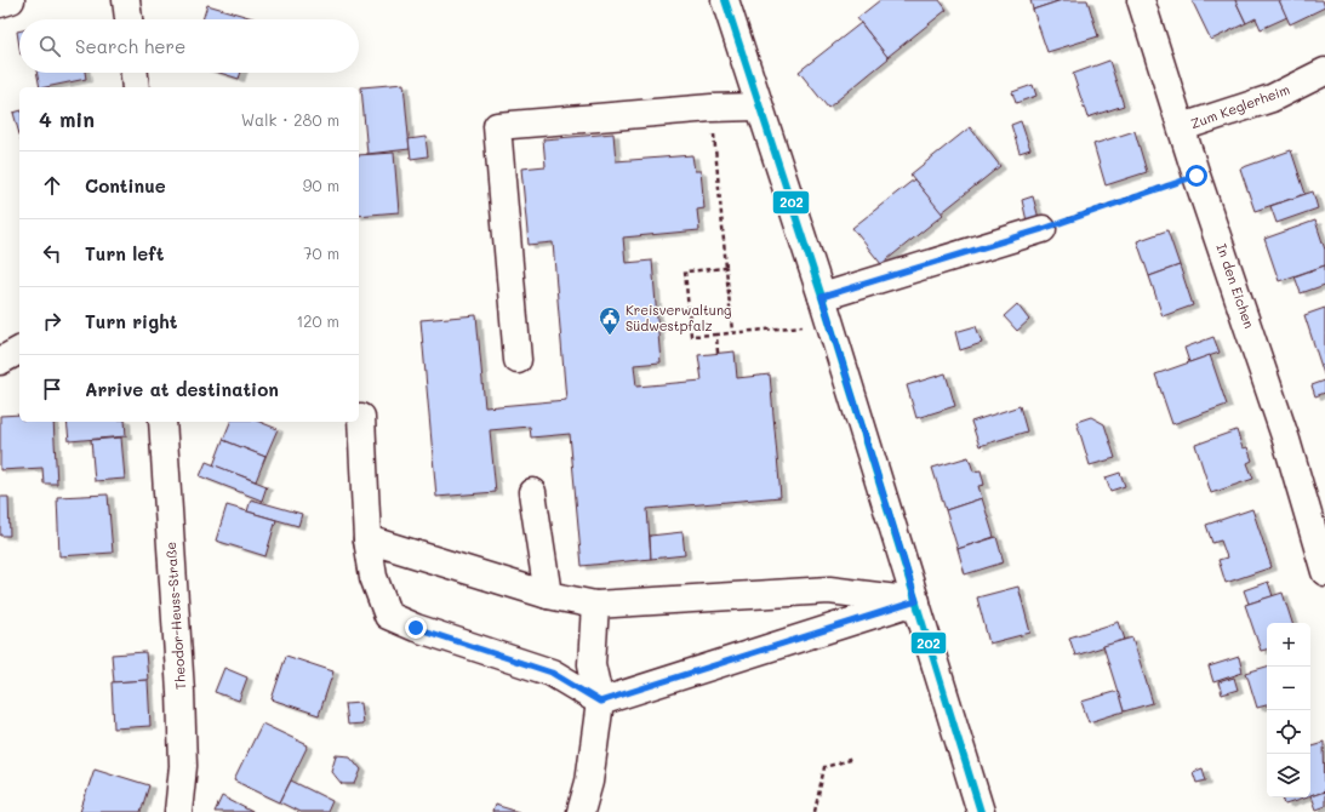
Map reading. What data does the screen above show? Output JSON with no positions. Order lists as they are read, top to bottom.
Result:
{
  "streets": {
    "street": ["Zum Keglerheim", "In den Eichen", "Theodor-Heuss-Straße"]
  },
  "crossings": [
    ["Zum Keglerheim", "In den Eichen"]
  ],
  "places": {
    "public building": ["Kreisverwaltung Südwestpfalz"]
  },
  "lines": ["transit line 202"],
  "page": {
    "search": "Search here",
    "heading": ["4 min", "Walk · 280 m"],
    "list": [
      ["Continue", "90 m"],
      ["Turn left", "70 m"],
      ["Turn right", "120 m"],
      "Arrive at destination"
    ],
    "map_buttons": ["+", "−"]
  }
}
